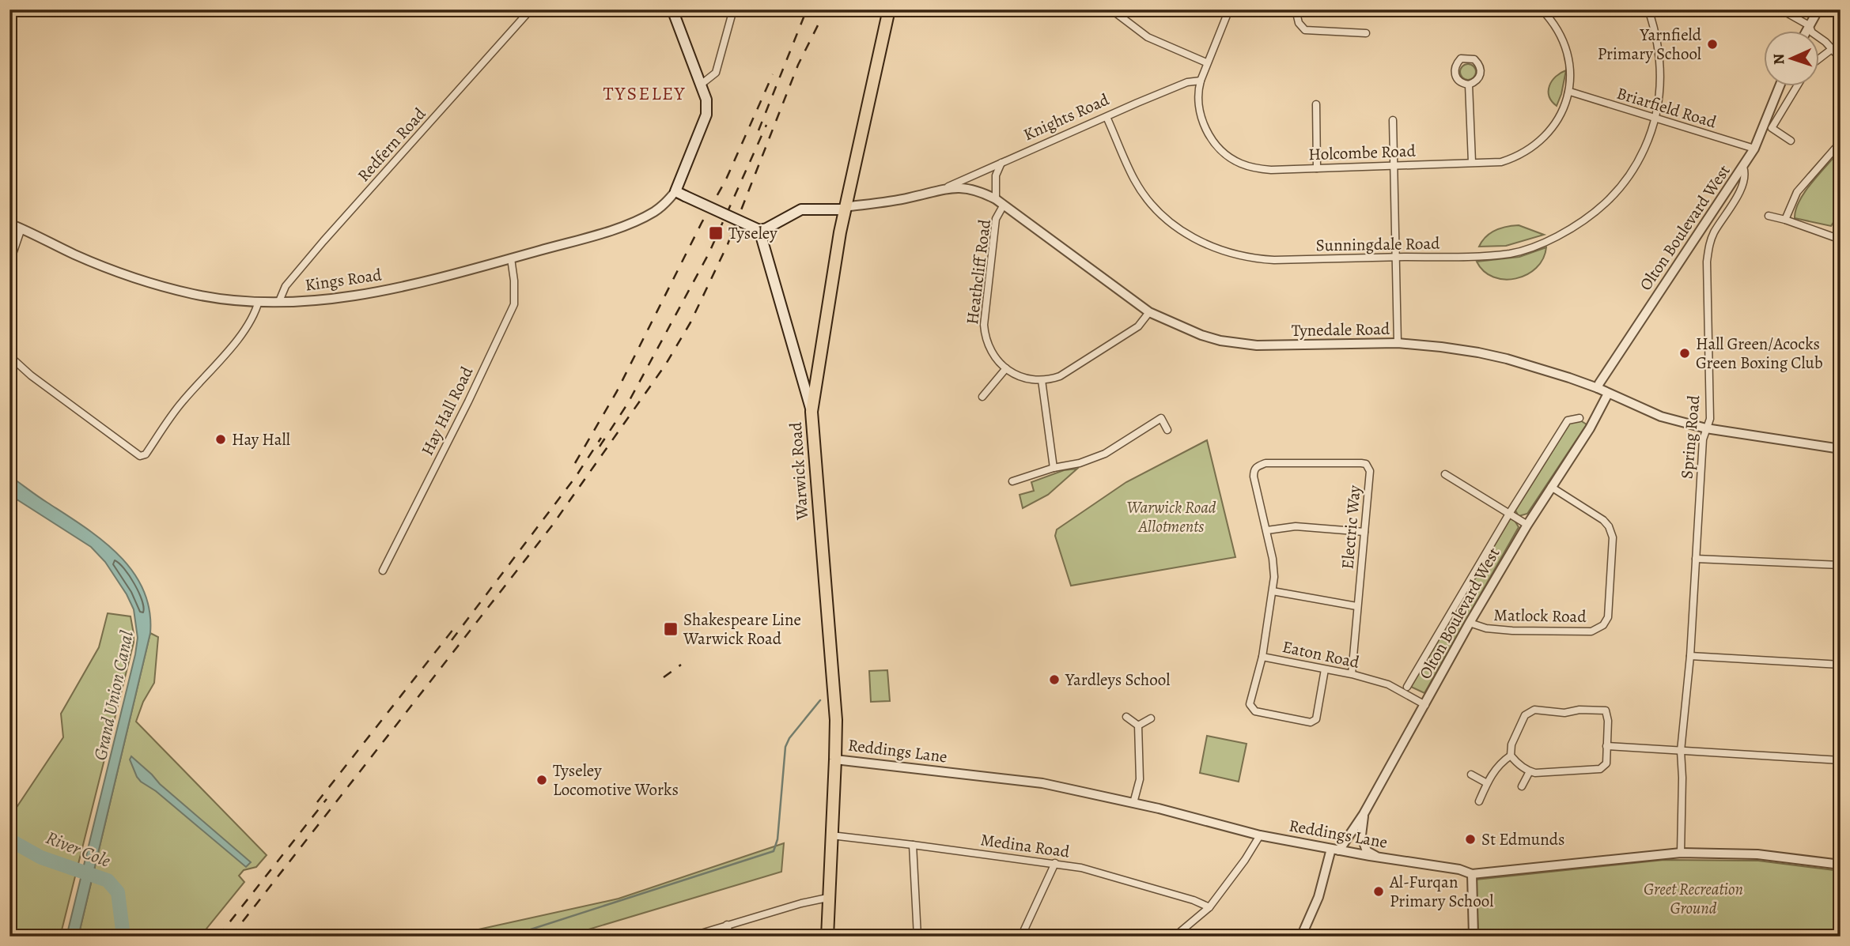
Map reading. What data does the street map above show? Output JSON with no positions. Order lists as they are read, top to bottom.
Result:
{
  "streets": {
    "highway": ["Warwick Road"],
    "street": [
      "Briarfield Road",
      "Knights Road",
      "Redfern Road",
      "Holcombe Road",
      "Olton Boulevard West",
      "Sunningdale Road",
      "Heathcliff Road",
      "Kings Road",
      "Tynedale Road",
      "Hay Hall Road",
      "Spring Road",
      "Electric Way",
      "Matlock Road",
      "Eaton Road",
      "Reddings Lane",
      "Medina Road"
    ]
  },
  "crossings": [
    ["Briarfield Road", "Holcombe Road"],
    ["Briarfield Road", "Sunningdale Road"],
    ["Briarfield Road", "Spring Road"],
    ["Knights Road", "Holcombe Road"],
    ["Knights Road", "Sunningdale Road"],
    ["Knights Road", "Heathcliff Road"],
    ["Knights Road", "Tynedale Road"],
    ["Knights Road", "Warwick Road"],
    ["Redfern Road", "Kings Road"],
    ["Olton Boulevard West", "Tynedale Road"],
    ["Olton Boulevard West", "Spring Road"],
    ["Olton Boulevard West", "Matlock Road"],
    ["Olton Boulevard West", "Eaton Road"],
    ["Olton Boulevard West", "Reddings Lane"],
    ["Heathcliff Road", "Tynedale Road"],
    ["Kings Road", "Hay Hall Road"],
    ["Tynedale Road", "Spring Road"],
    ["Spring Road", "Reddings Lane"],
    ["Warwick Road", "Reddings Lane"],
    ["Warwick Road", "Medina Road"],
    ["Electric Way", "Eaton Road"]
  ],
  "districts": ["TYSELEY"],
  "water": ["Grand Union Canal", "River Cole"],
  "parks": ["Warwick Road Allotments", "Greet Recreation Ground"],
  "places": {
    "other": [
      "Yarnfield Primary School",
      "Hall Green/Acocks Green Boxing Club",
      "Hay Hall",
      "Yardleys School",
      "Tyseley Locomotive Works",
      "St Edmunds",
      "Al-Furqan Primary School"
    ],
    "transit": ["Tyseley", "Shakespeare Line Warwick Road"]
  },
  "north": "left"
}
